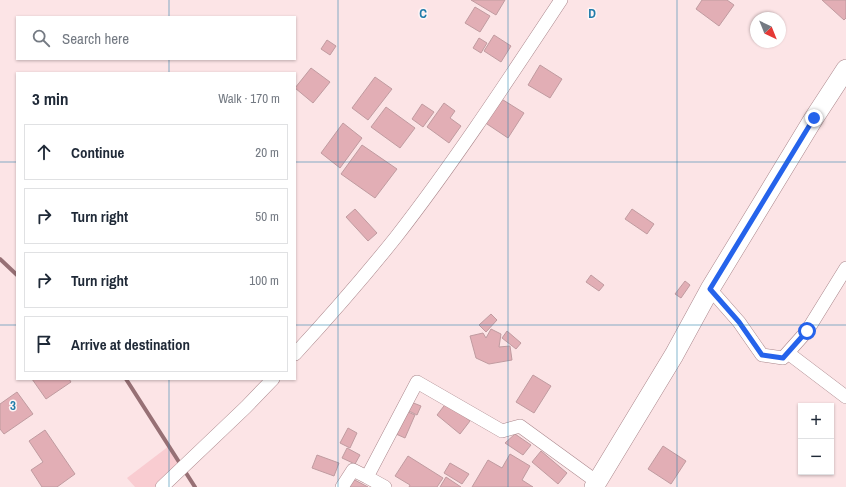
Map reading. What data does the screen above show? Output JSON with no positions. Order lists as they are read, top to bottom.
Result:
{
  "north": "bottom right",
  "page": {
    "search": "Search here",
    "heading": ["3 min", "Walk · 170 m"],
    "list": [
      ["Continue", "20 m"],
      ["Turn right", "50 m"],
      ["Turn right", "100 m"],
      "Arrive at destination"
    ],
    "map_buttons": ["+", "−"]
  },
  "grid": {
    "columns": ["C", "D"],
    "rows": ["3"]
  }
}
